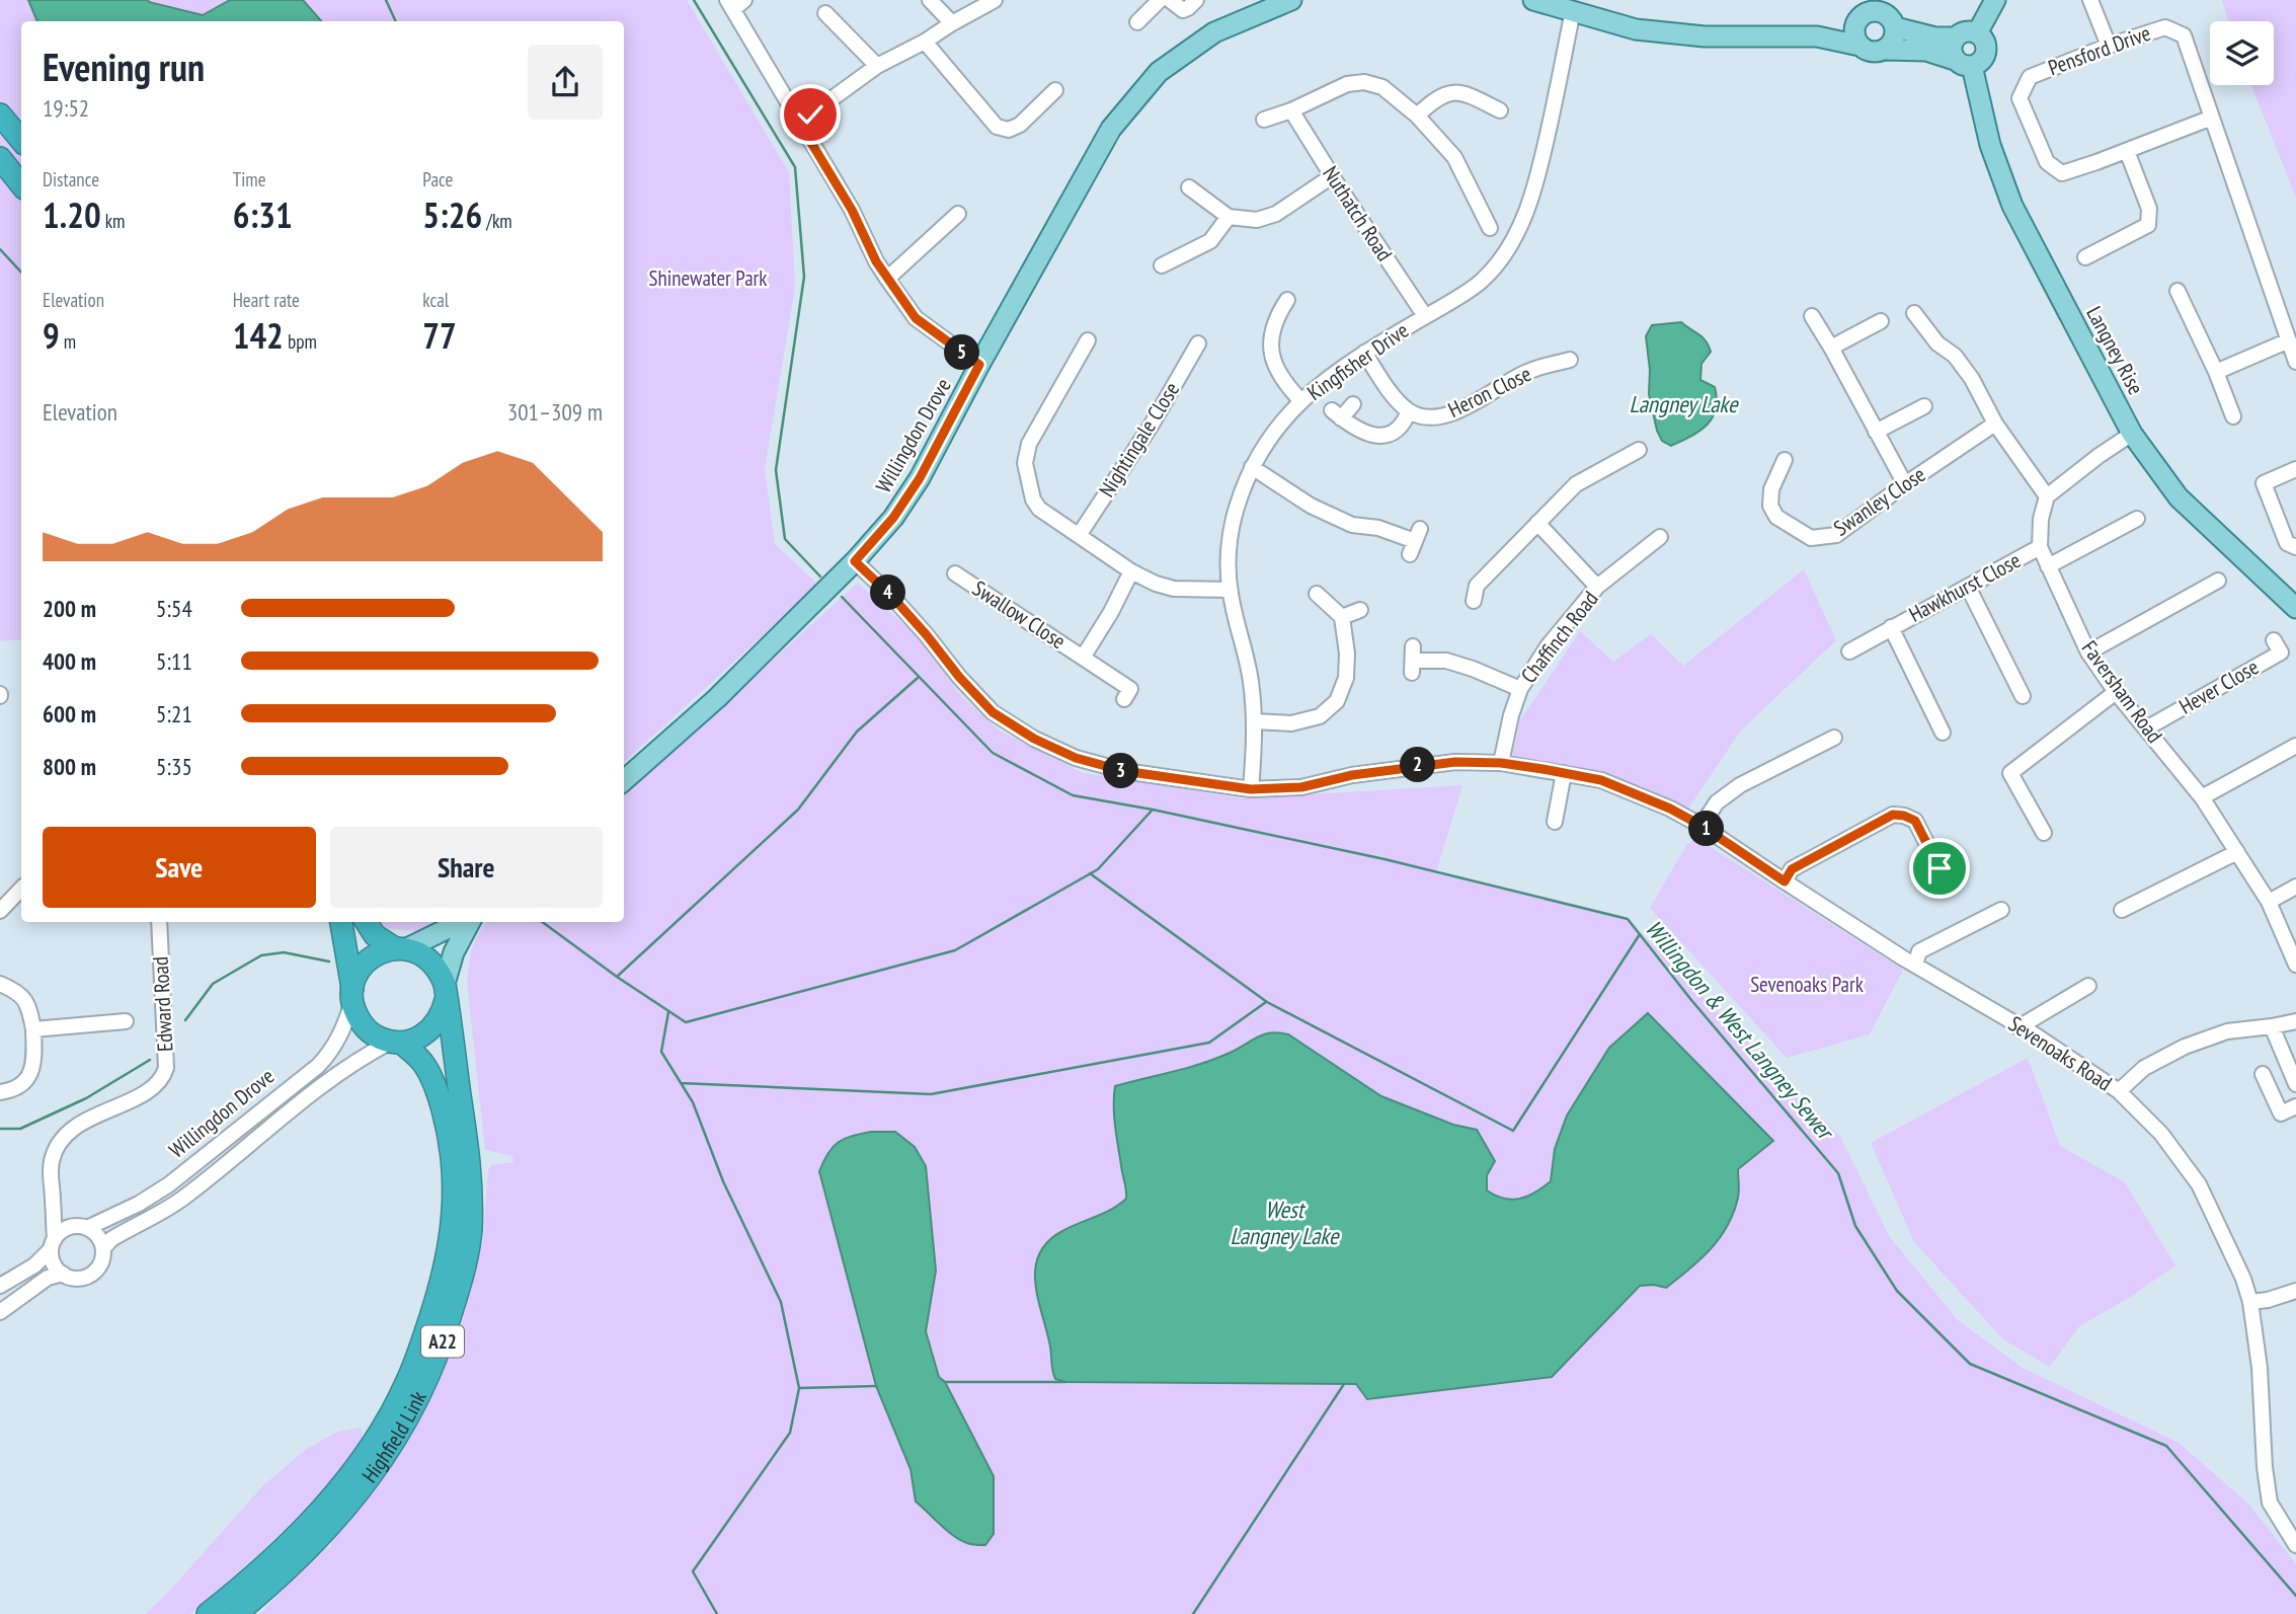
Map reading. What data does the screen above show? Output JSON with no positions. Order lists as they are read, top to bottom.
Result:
{
  "streets": {
    "highway": ["A22", "Highfield Link"],
    "main road": ["Langney Rise", "Willingdon Drove"],
    "street": [
      "Pensford Drive",
      "Nuthatch Road",
      "Kingfisher Drive",
      "Heron Close",
      "Nightingale Close",
      "Swanley Close",
      "Hawkhurst Close",
      "Swallow Close",
      "Chaffinch Road",
      "Hever Close",
      "Faversham Road",
      "Edward Road",
      "Sevenoaks Road"
    ]
  },
  "crossings": [
    ["Nuthatch Road", "Kingfisher Drive"],
    ["Kingfisher Drive", "Sevenoaks Road"],
    ["Willingdon Drove", "Edward Road"],
    ["Willingdon Drove", "Sevenoaks Road"],
    ["Willingdon Drove", "Highfield Link"],
    ["Hawkhurst Close", "Faversham Road"],
    ["Chaffinch Road", "Sevenoaks Road"],
    ["Hever Close", "Faversham Road"]
  ],
  "water": ["Langney Lake", "Willingdon & West Langney Sewer", "West Langney Lake"],
  "parks": ["Shinewater Park", "Sevenoaks Park"],
  "page": {
    "heading": ["Evening run", "19:52"],
    "stats": [
      ["Distance", "1.20 km"],
      ["Time", "6:31"],
      ["Pace", "5:26 /km"],
      ["Elevation", "9 m"],
      ["Heart rate", "142 bpm"],
      ["kcal", "77"]
    ],
    "pins": [
      "5",
      "4",
      "2",
      "3",
      "1"
    ],
    "chart": ["Elevation", "301–309 m"],
    "list": [
      {
        "name": "200 m",
        "note": "5:54"
      },
      {
        "name": "400 m",
        "note": "5:11"
      },
      {
        "name": "600 m",
        "note": "5:21"
      },
      {
        "name": "800 m",
        "note": "5:35"
      }
    ],
    "buttons": ["Save", "Share"]
  }
}
